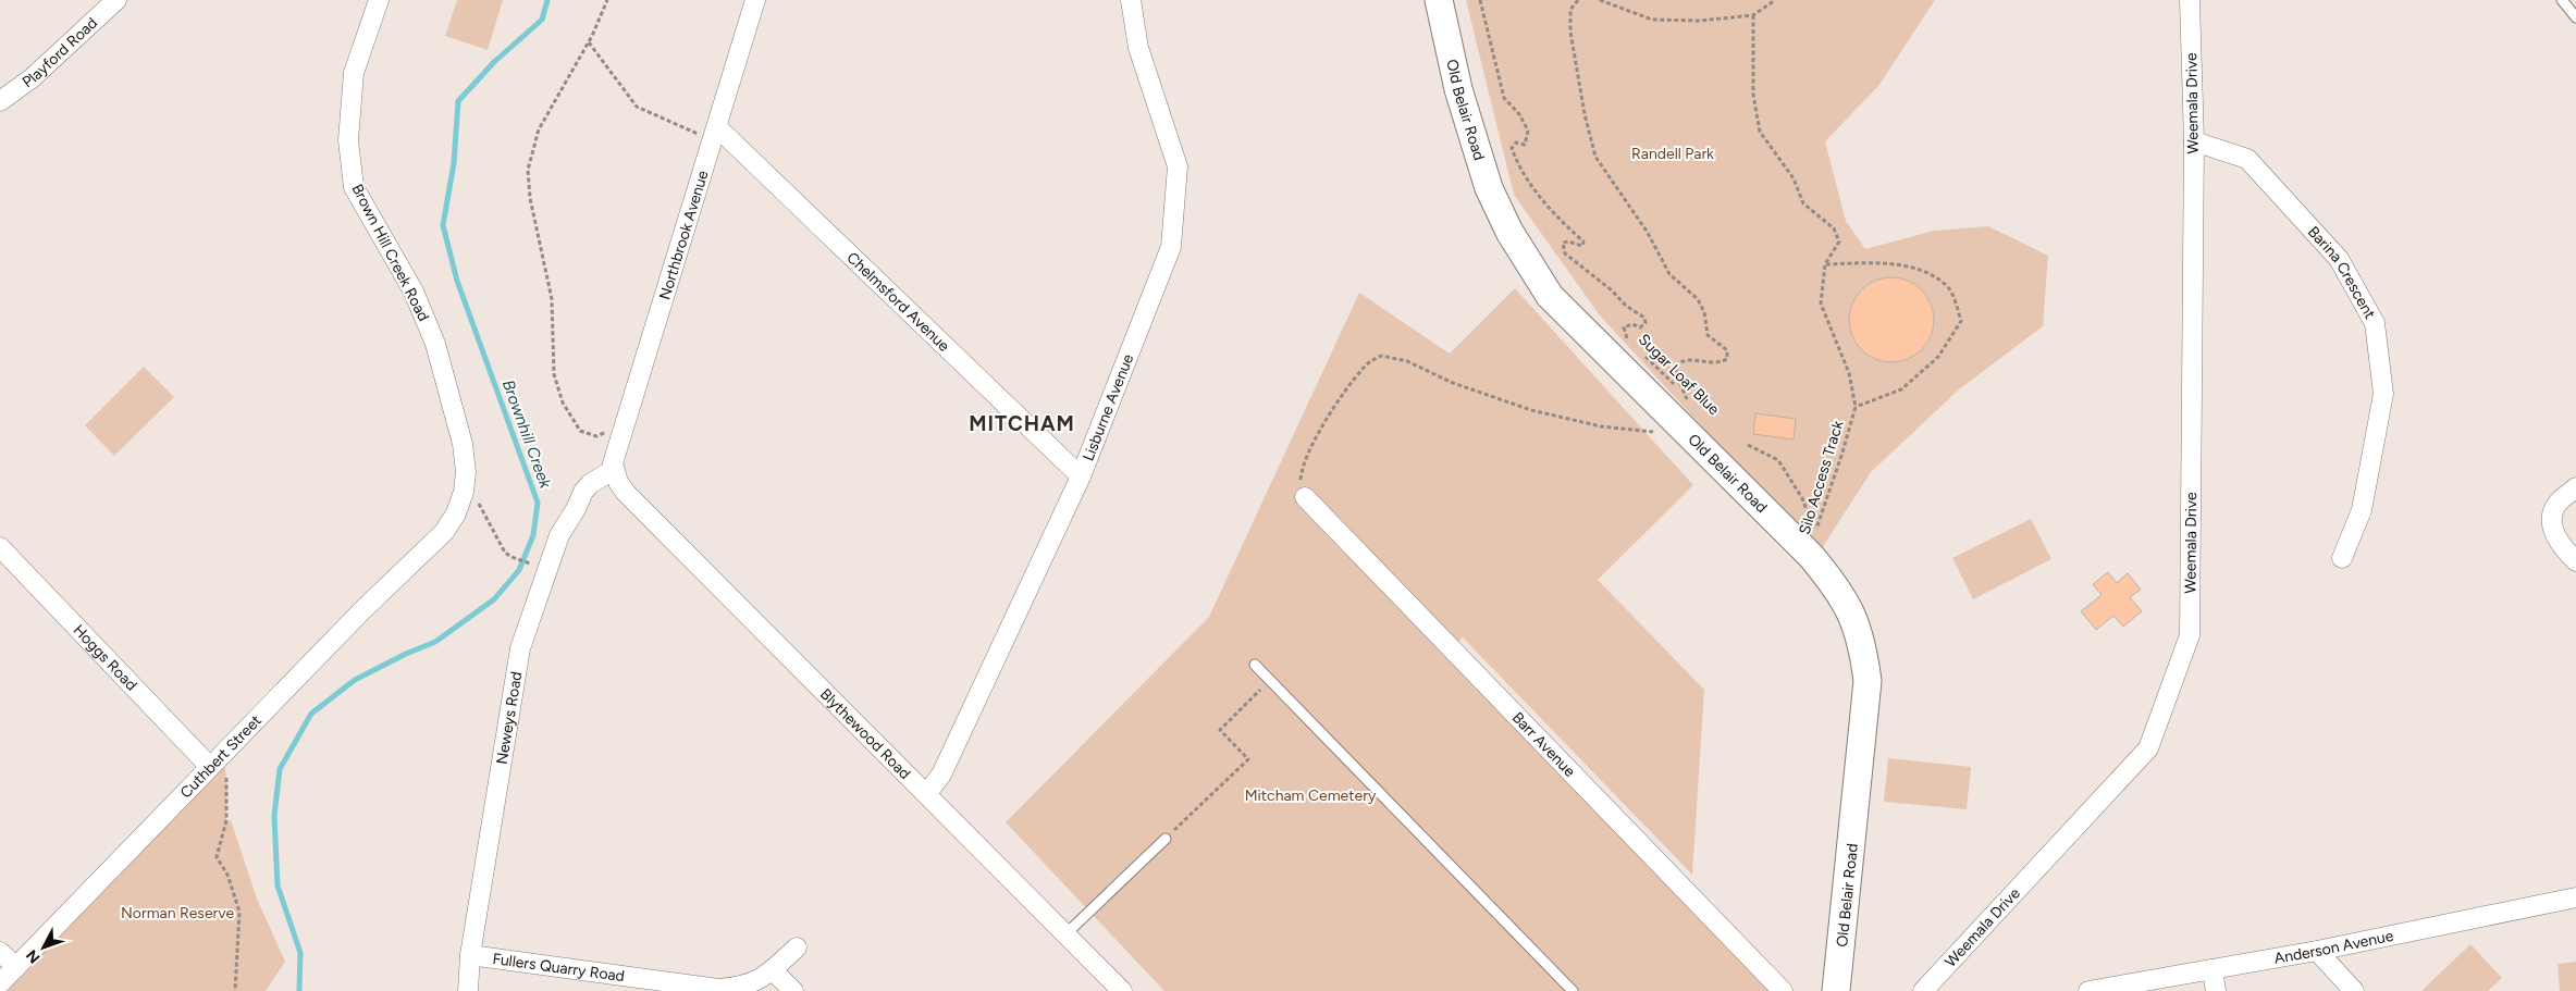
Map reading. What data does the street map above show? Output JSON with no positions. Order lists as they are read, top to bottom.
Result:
{
  "streets": {
    "main road": ["Old Belair Road"],
    "street": [
      "Playford Road",
      "Weemala Drive",
      "Northbrook Avenue",
      "Brown Hill Creek Road",
      "Barina Crescent",
      "Chelmsford Avenue",
      "Lisburne Avenue",
      "Hoggs Road",
      "Neweys Road",
      "Blythewood Road",
      "Barr Avenue",
      "Cuthbert Street",
      "Anderson Avenue",
      "Fullers Quarry Road"
    ],
    "path": ["Sugar Loaf Blue", "Silo Access Track"]
  },
  "crossings": [
    ["Weemala Drive", "Barina Crescent"],
    ["Northbrook Avenue", "Chelmsford Avenue"],
    ["Northbrook Avenue", "Neweys Road"],
    ["Northbrook Avenue", "Blythewood Road"],
    ["Brown Hill Creek Road", "Cuthbert Street"],
    ["Chelmsford Avenue", "Lisburne Avenue"],
    ["Lisburne Avenue", "Blythewood Road"],
    ["Hoggs Road", "Cuthbert Street"],
    ["Neweys Road", "Blythewood Road"],
    ["Neweys Road", "Fullers Quarry Road"]
  ],
  "districts": ["MITCHAM"],
  "water": ["Brownhill Creek"],
  "parks": ["Randell Park", "Mitcham Cemetery", "Norman Reserve"],
  "north": "bottom left"
}
